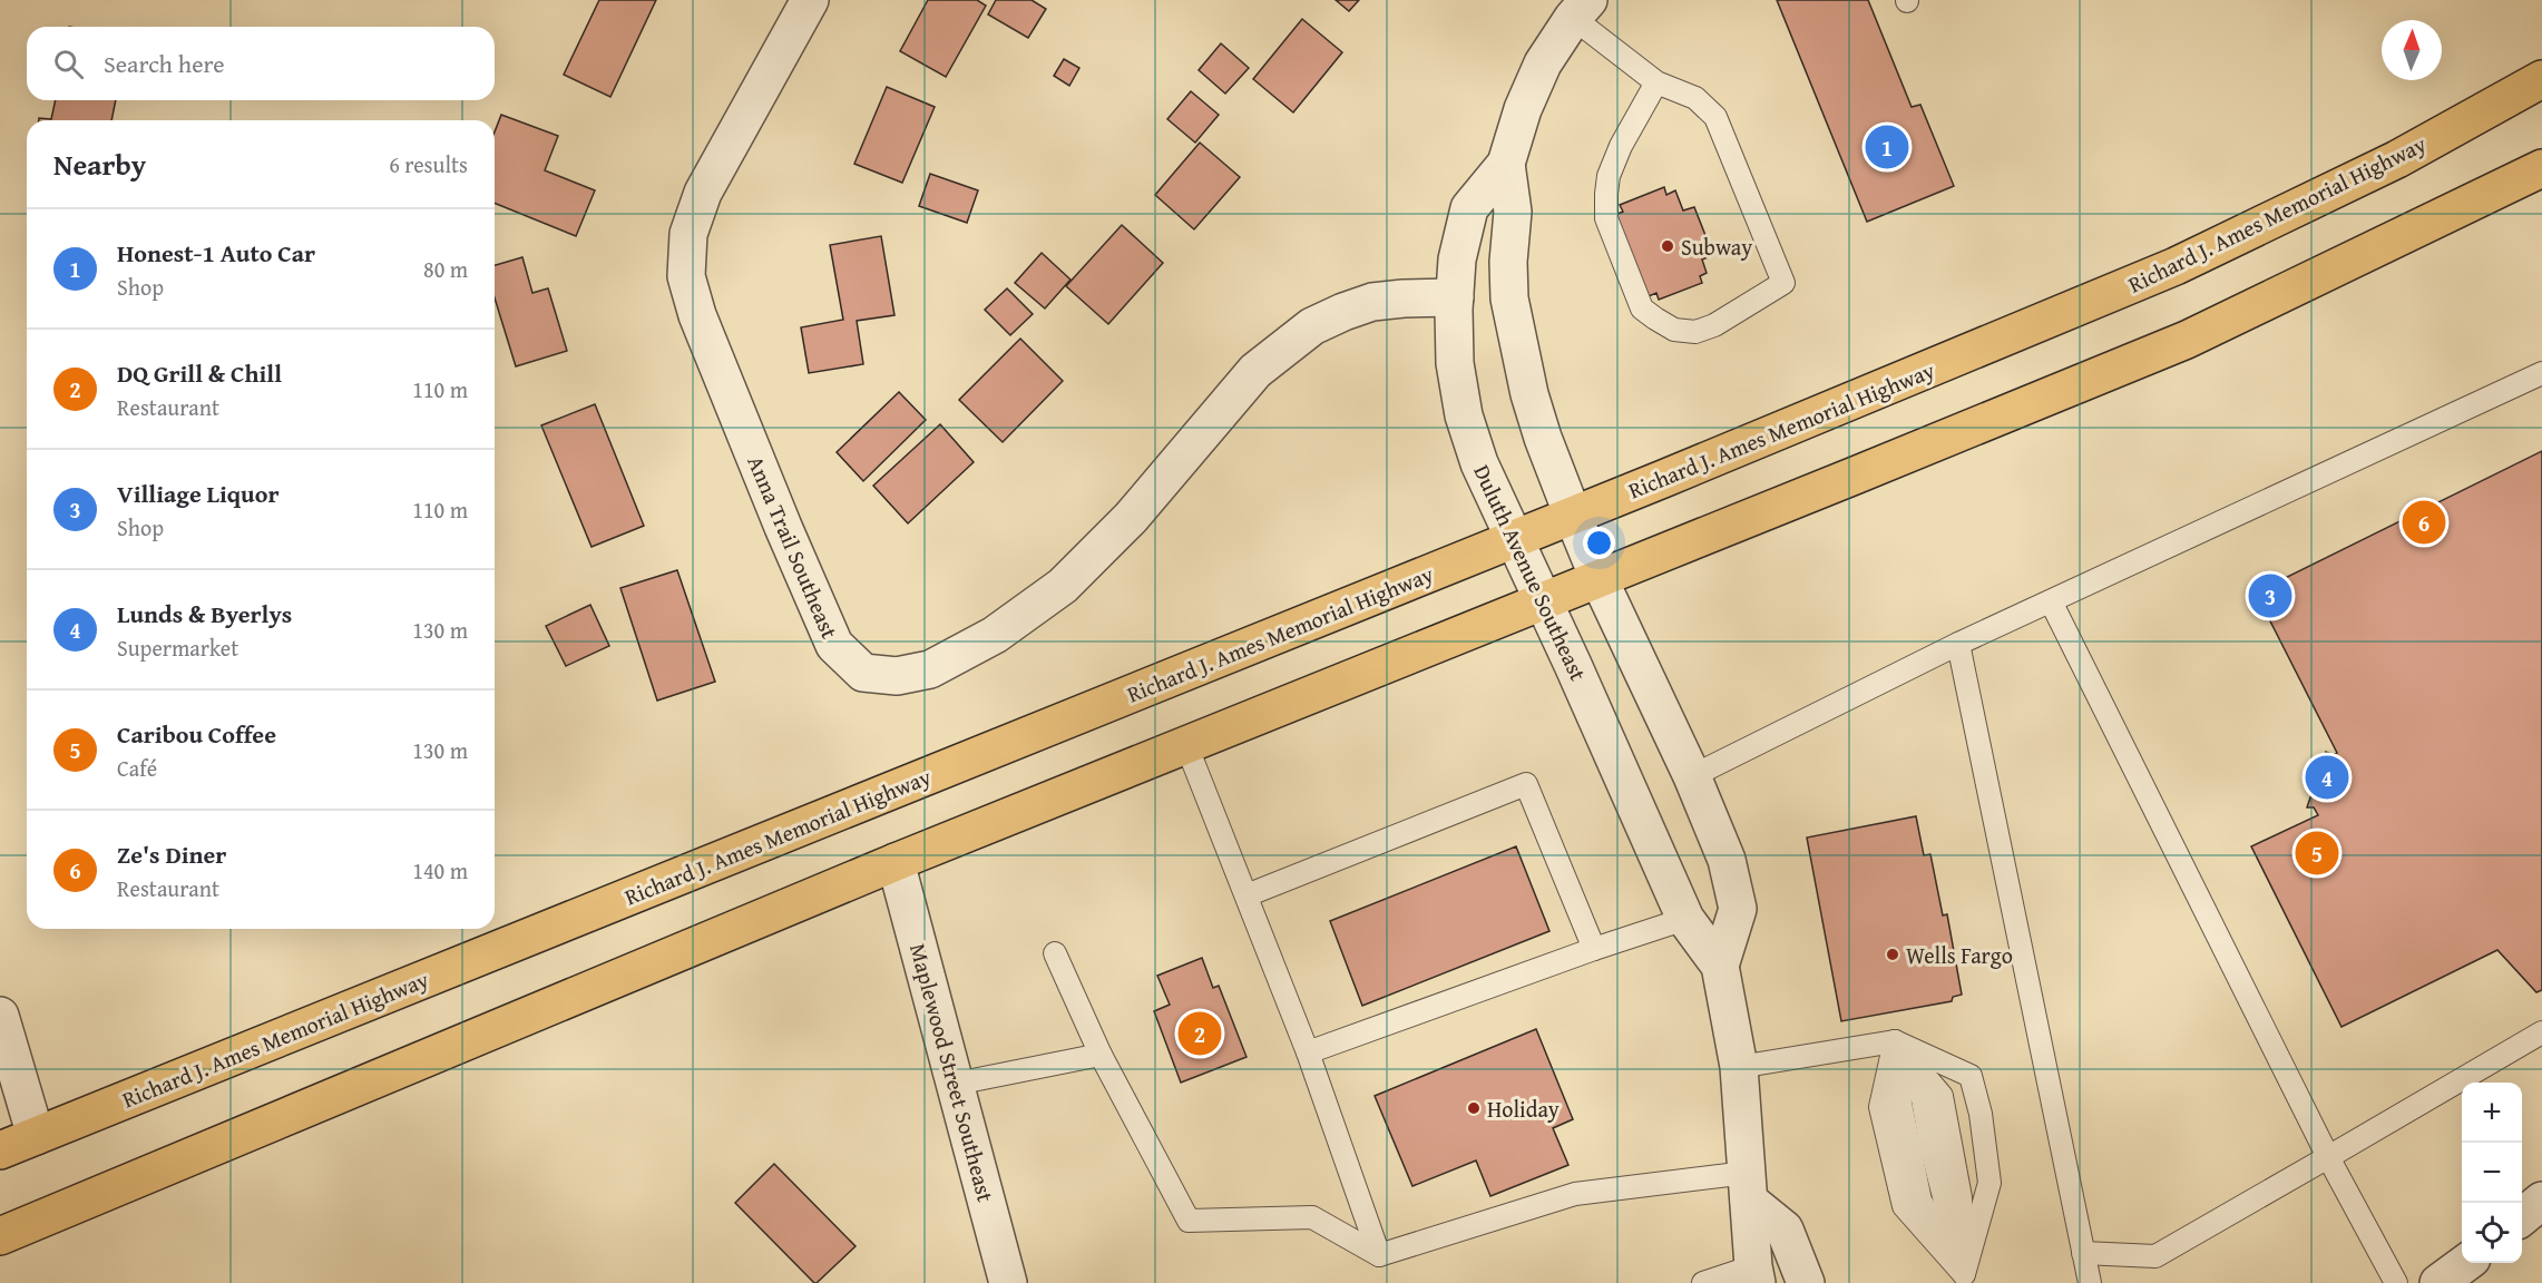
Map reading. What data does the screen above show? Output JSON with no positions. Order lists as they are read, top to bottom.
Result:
{
  "streets": {
    "main road": ["Richard J. Ames Memorial Highway"],
    "street": ["Anna Trail Southeast", "Duluth Avenue Southeast", "Maplewood Street Southeast"]
  },
  "crossings": [
    ["Richard J. Ames Memorial Highway", "Duluth Avenue Southeast"],
    ["Anna Trail Southeast", "Duluth Avenue Southeast"]
  ],
  "places": ["Subway", "Wells Fargo", "Holiday"],
  "north": "top",
  "page": {
    "search": "Search here",
    "heading": ["Nearby", "6 results"],
    "pins": [
      "1",
      "6",
      "3",
      "4",
      "5",
      "2"
    ],
    "list": [
      {
        "mark": "1",
        "name": "Honest-1 Auto Car",
        "note": "Shop",
        "value": "80 m"
      },
      {
        "mark": "2",
        "name": "DQ Grill & Chill",
        "note": "Restaurant",
        "value": "110 m"
      },
      {
        "mark": "3",
        "name": "Villiage Liquor",
        "note": "Shop",
        "value": "110 m"
      },
      {
        "mark": "4",
        "name": "Lunds & Byerlys",
        "note": "Supermarket",
        "value": "130 m"
      },
      {
        "mark": "5",
        "name": "Caribou Coffee",
        "note": "Café",
        "value": "130 m"
      },
      {
        "mark": "6",
        "name": "Ze's Diner",
        "note": "Restaurant",
        "value": "140 m"
      }
    ],
    "map_buttons": ["+", "−"]
  }
}
